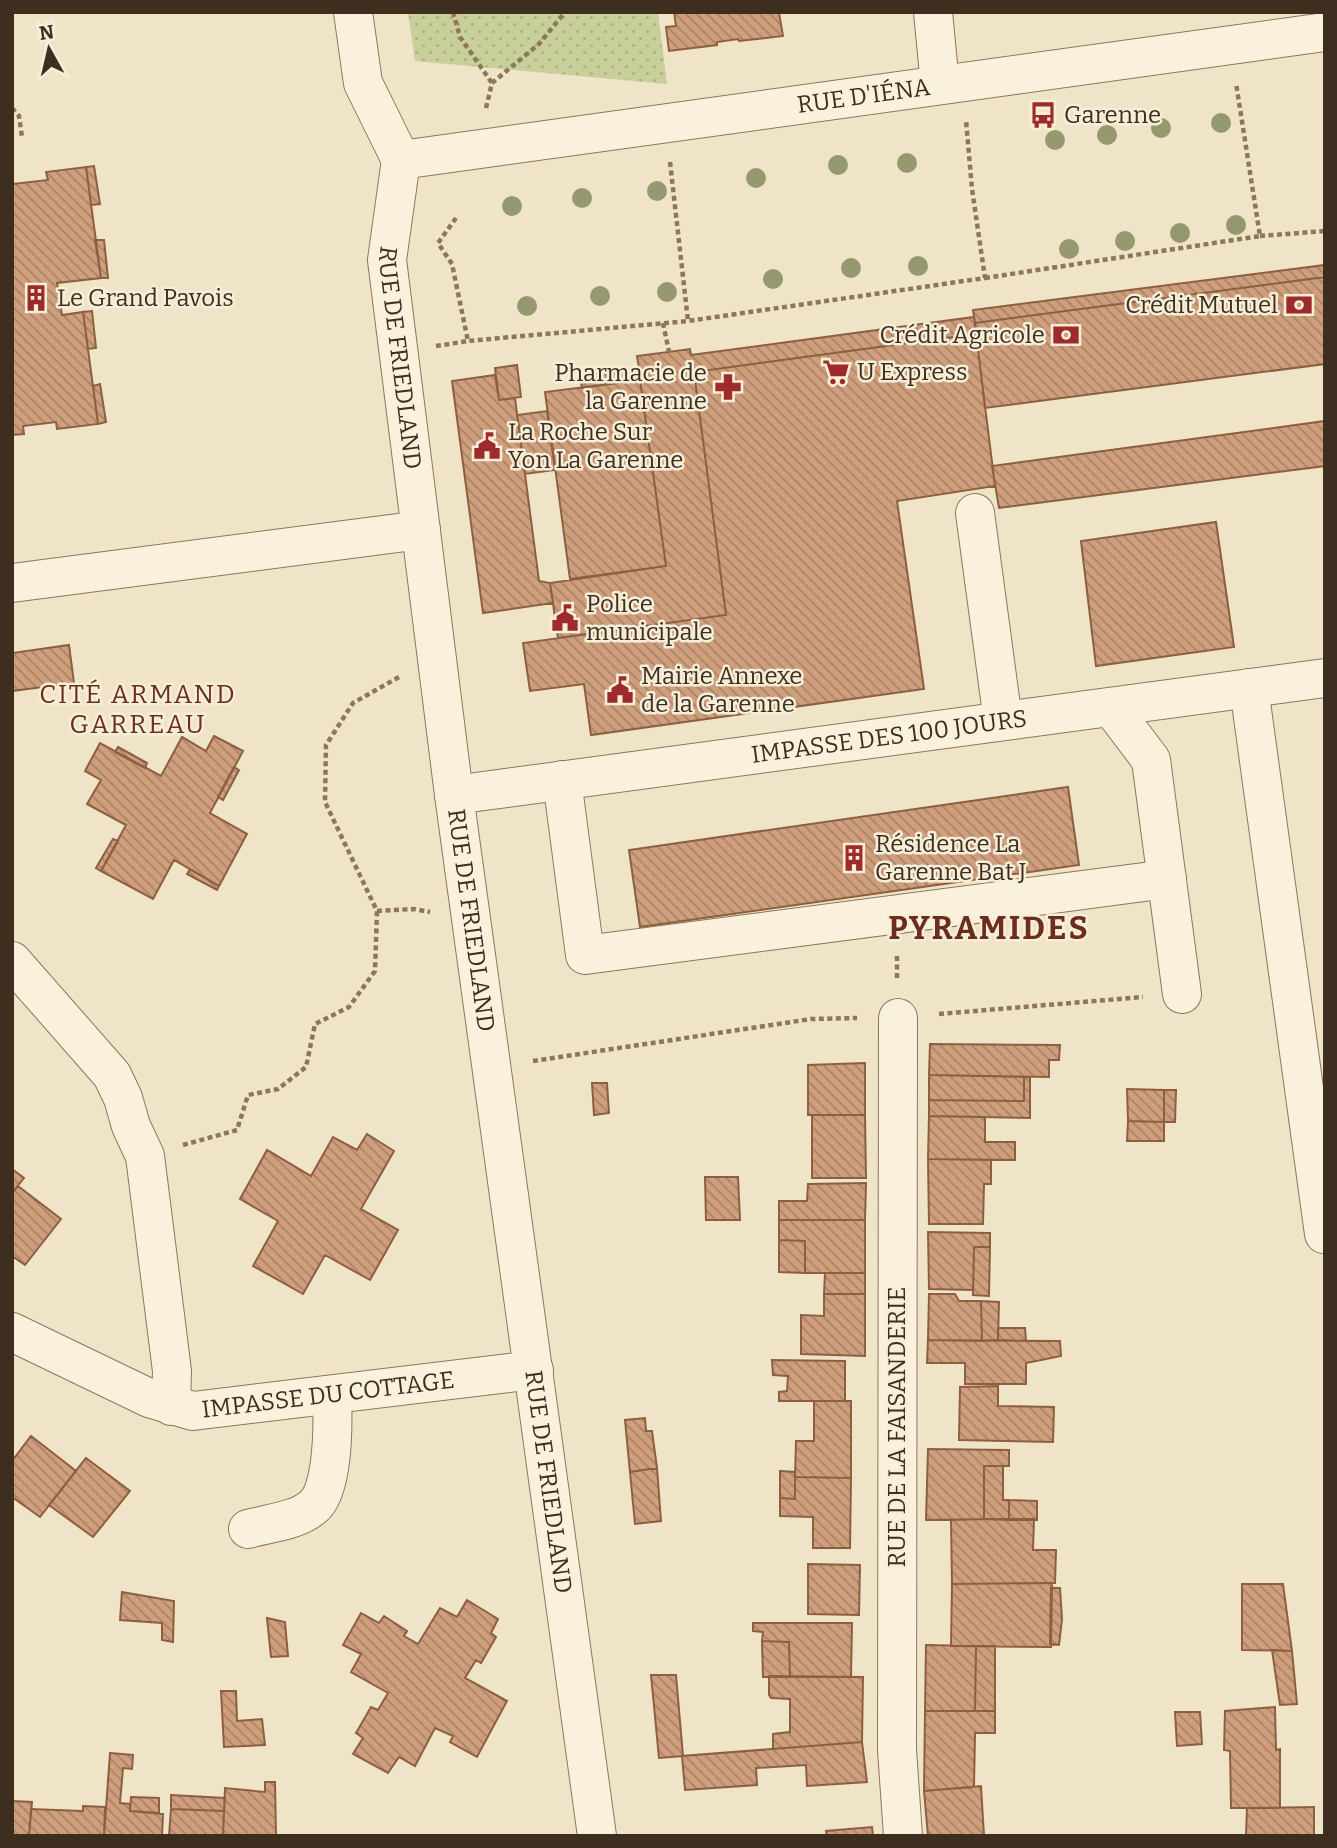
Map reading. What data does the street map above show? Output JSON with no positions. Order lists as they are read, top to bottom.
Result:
{
  "streets": {
    "street": [
      "RUE D'IÉNA",
      "RUE DE FRIEDLAND",
      "IMPASSE DES 100 JOURS",
      "IMPASSE DU COTTAGE",
      "RUE DE LA FAISANDERIE"
    ]
  },
  "crossings": [
    ["RUE D'IÉNA", "RUE DE FRIEDLAND"],
    ["RUE DE FRIEDLAND", "IMPASSE DES 100 JOURS"],
    ["RUE DE FRIEDLAND", "IMPASSE DU COTTAGE"]
  ],
  "districts": ["CITÉ ARMAND GARREAU", "PYRAMIDES"],
  "places": {
    "bus stop": ["Garenne"],
    "building": ["Le Grand Pavois", "Résidence La Garenne Bat J"],
    "bank": ["Crédit Mutuel", "Crédit Agricole"],
    "supermarket": ["U Express"],
    "pharmacy": ["Pharmacie de la Garenne"],
    "public building": ["La Roche Sur Yon La Garenne", "Police municipale", "Mairie Annexe de la Garenne"]
  },
  "north": "top"
}
